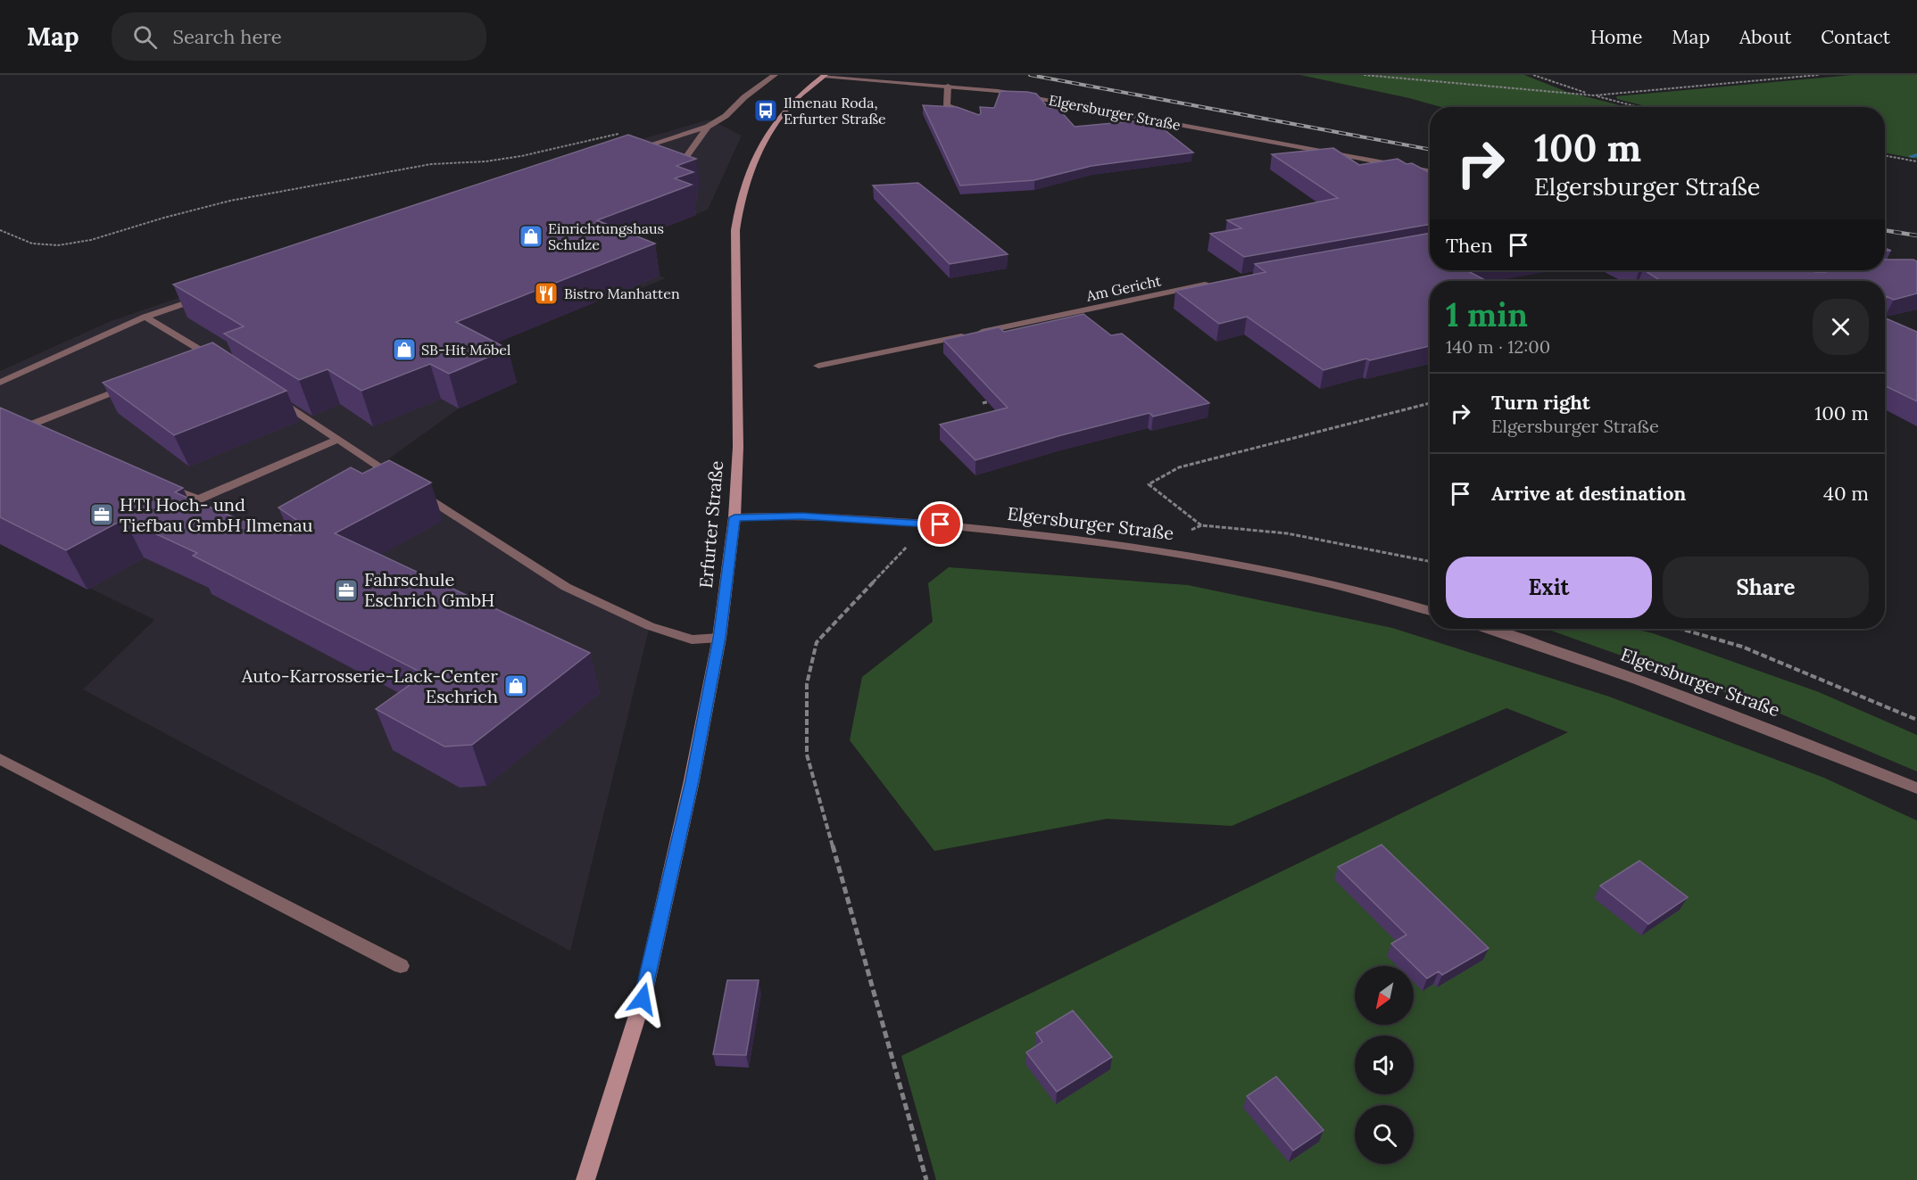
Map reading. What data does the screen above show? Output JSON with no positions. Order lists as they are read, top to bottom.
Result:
{
  "streets": {
    "main road": ["Erfurter Straße"],
    "street": ["Elgersburger Straße", "Am Gericht"]
  },
  "crossings": [
    ["Elgersburger Straße", "Erfurter Straße"]
  ],
  "places": {
    "bus stop": ["Ilmenau Roda, Erfurter Straße"],
    "shop": ["Einrichtungshaus Schulze", "SB-Hit Möbel", "Auto-Karrosserie-Lack-Center Eschrich"],
    "restaurant": ["Bistro Manhatten"],
    "office": ["HTI Hoch- und Tiefbau GmbH Ilmenau", "Fahrschule Eschrich GmbH"]
  },
  "north": "bottom left",
  "page": {
    "header": "Map",
    "search": "Search here",
    "nav": [
      "Home",
      "Map",
      "About",
      "Contact"
    ],
    "turn": ["100 m", "Elgersburger Straße"],
    "then": "Then",
    "heading": ["1 min", "140 m · 12:00"],
    "list": [
      {
        "name": "Turn right",
        "note": "Elgersburger Straße",
        "value": "100 m"
      },
      {
        "name": "Arrive at destination",
        "value": "40 m"
      }
    ],
    "buttons": ["Exit", "Share"]
  }
}
